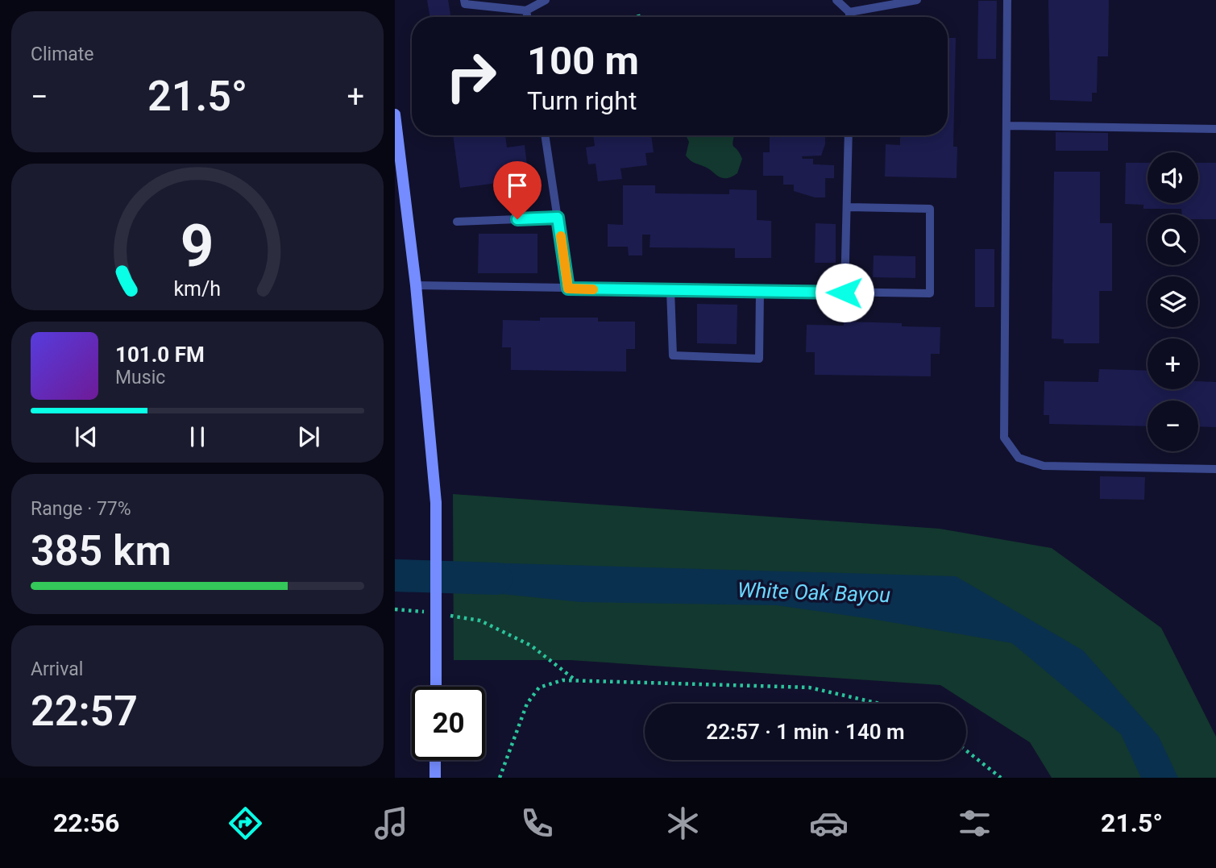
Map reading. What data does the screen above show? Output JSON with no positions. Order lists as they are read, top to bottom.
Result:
{
  "water": ["White Oak Bayou"],
  "page": {
    "tile": [
      "Climate",
      ["Range · 77%", "385 km"],
      ["Arrival", "22:57"]
    ],
    "turn": ["100 m", "Turn right"],
    "heat": ["−", "21.5°", "+"],
    "map_buttons": ["+", "−"],
    "song": ["101.0 FM", "Music"],
    "limit": "20",
    "trip": "22:57 · 1 min · 140 m",
    "tabs": ["22:56", "21.5°"],
    "gauge": ["9", "km/h"]
  }
}
